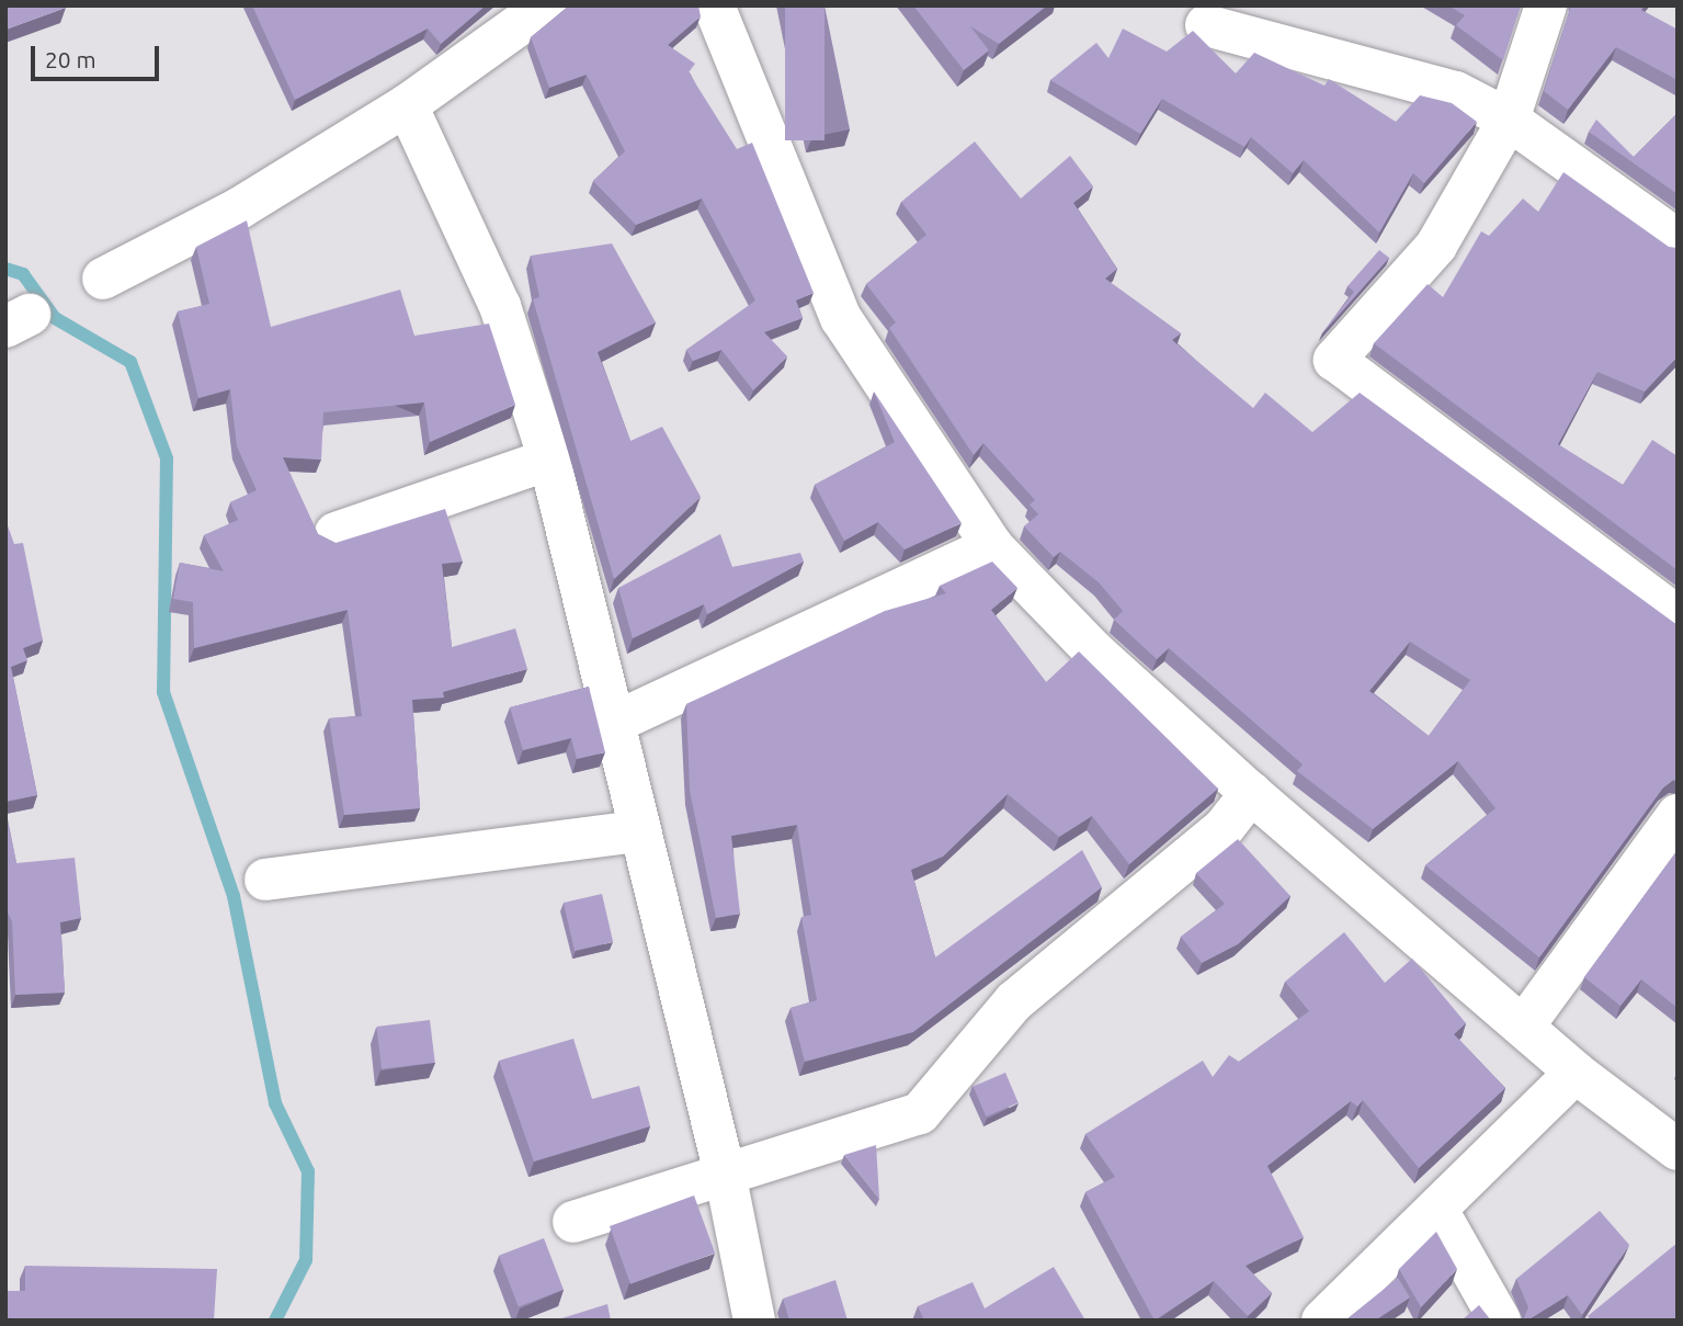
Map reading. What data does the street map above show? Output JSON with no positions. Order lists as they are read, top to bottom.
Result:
{
  "scale_bar": "20 m"
}
